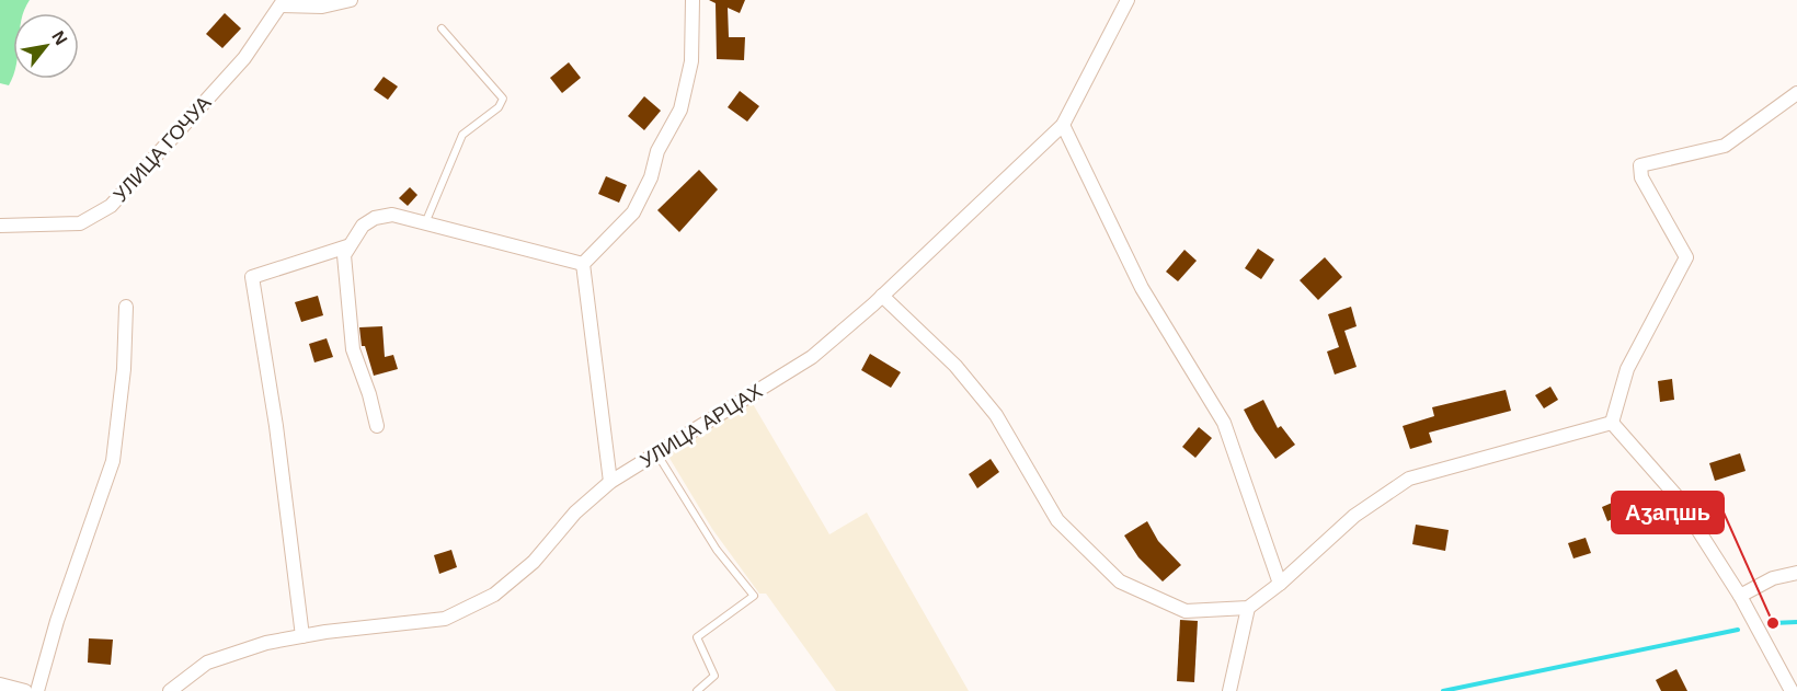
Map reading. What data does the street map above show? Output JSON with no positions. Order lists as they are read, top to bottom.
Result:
{
  "streets": {
    "street": ["УЛИЦА ГОЧУА", "УЛИЦА АРЦАХ"]
  },
  "places": ["Аӡаԥшь"],
  "north": "top right"
}
